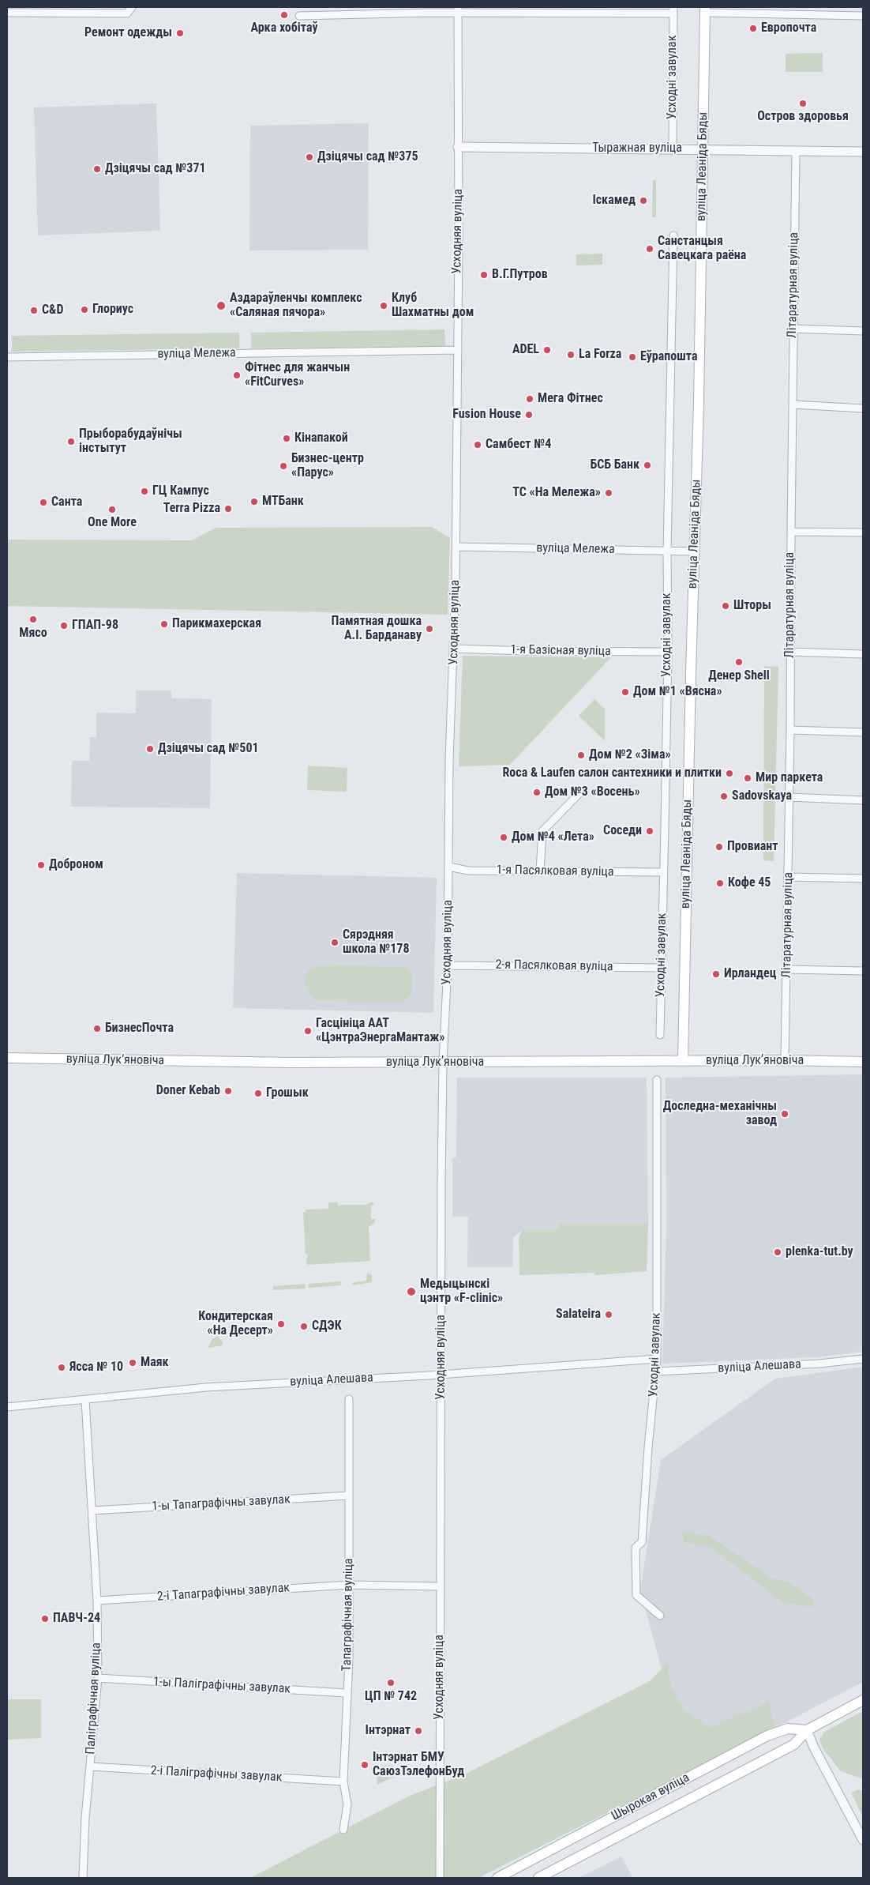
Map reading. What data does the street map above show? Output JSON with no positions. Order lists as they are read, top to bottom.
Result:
{
  "streets": {
    "main road": ["вуліца Леаніда Бяды", "вуліца Лукʼяновіча", "Шырокая вуліца"],
    "street": [
      "Усходні завулак",
      "Тыражная вуліца",
      "Усходняя вуліца",
      "Літаратурная вуліца",
      "вуліца Мележа",
      "1-я Базісная вуліца",
      "1-я Пасялковая вуліца",
      "2-я Пасялковая вуліца",
      "вуліца Алешава",
      "1-ы Тапаграфічны завулак",
      "2-і Тапаграфічны завулак",
      "Тапаграфічная вуліца",
      "1-ы Паліграфічны завулак",
      "Паліграфічная вуліца",
      "2-і Паліграфічны завулак"
    ]
  },
  "crossings": [
    ["Усходні завулак", "Тыражная вуліца"],
    ["Усходні завулак", "вуліца Мележа"],
    ["Усходні завулак", "1-я Базісная вуліца"],
    ["Усходні завулак", "1-я Пасялковая вуліца"],
    ["Усходні завулак", "2-я Пасялковая вуліца"],
    ["Усходні завулак", "вуліца Алешава"],
    ["Тыражная вуліца", "вуліца Леаніда Бяды"],
    ["Тыражная вуліца", "Усходняя вуліца"],
    ["Тыражная вуліца", "Літаратурная вуліца"],
    ["вуліца Леаніда Бяды", "вуліца Мележа"],
    ["вуліца Леаніда Бяды", "вуліца Лукʼяновіча"],
    ["Усходняя вуліца", "вуліца Мележа"],
    ["Усходняя вуліца", "1-я Базісная вуліца"],
    ["Усходняя вуліца", "1-я Пасялковая вуліца"],
    ["Усходняя вуліца", "2-я Пасялковая вуліца"],
    ["Усходняя вуліца", "вуліца Лукʼяновіча"],
    ["Усходняя вуліца", "вуліца Алешава"],
    ["Усходняя вуліца", "2-і Тапаграфічны завулак"],
    ["Літаратурная вуліца", "вуліца Лукʼяновіча"],
    ["вуліца Алешава", "Паліграфічная вуліца"],
    ["1-ы Тапаграфічны завулак", "Тапаграфічная вуліца"],
    ["1-ы Тапаграфічны завулак", "Паліграфічная вуліца"],
    ["2-і Тапаграфічны завулак", "Тапаграфічная вуліца"],
    ["2-і Тапаграфічны завулак", "Паліграфічная вуліца"],
    ["Тапаграфічная вуліца", "1-ы Паліграфічны завулак"],
    ["Тапаграфічная вуліца", "2-і Паліграфічны завулак"],
    ["1-ы Паліграфічны завулак", "Паліграфічная вуліца"],
    ["Паліграфічная вуліца", "2-і Паліграфічны завулак"]
  ],
  "places": [
    "Арка хобітаў",
    "Европочта",
    "Ремонт одежды",
    "Остров здоровья",
    "Дзіцячы сад №375",
    "Дзіцячы сад №371",
    "Іскамед",
    "Санстанцыя Савецкага раёна",
    "В.Г.Путров",
    "Аздараўленчы комплекс «Саляная пячора»",
    "Клуб Шахматны дом",
    "Глориус",
    "C&D",
    "ADEL",
    "La Forza",
    "Еўрапошта",
    "Фітнес для жанчын «FitCurves»",
    "Мега Фітнес",
    "Fusion House",
    "Кінапакой",
    "Прыборабудаўнічы інстытут",
    "Самбест №4",
    "БСБ Банк",
    "Бизнес-центр «Парус»",
    "ГЦ Кампус",
    "ТС «На Мележа»",
    "МТБанк",
    "Санта",
    "Terra Pizza",
    "One More",
    "Шторы",
    "Мясо",
    "Парикмахерская",
    "ГПАП-98",
    "Памятная дошка А.І. Барданаву",
    "Денер Shell",
    "Дом №1 «Вясна»",
    "Дзіцячы сад №501",
    "Дом №2 «Зіма»",
    "Roca & Laufen салон сантехники и плитки",
    "Мир паркета",
    "Дом №3 «Восень»",
    "Sadovskaya",
    "Соседи",
    "Дом №4 «Лета»",
    "Провиант",
    "Доброном",
    "Кофе 45",
    "Сярэдняя школа №178",
    "Ирландец",
    "БизнесПочта",
    "Гасцініца ААТ «ЦэнтраЭнергаМантаж»",
    "Doner Kebab",
    "Грошык",
    "Доследна-механічны завод",
    "plenka-tut.by",
    "Медыцынскі цэнтр «F-clinic»",
    "Salateira",
    "Кондитерская «На Десерт»",
    "СДЭК",
    "Маяк",
    "Ясса № 10",
    "ПАВЧ-24",
    "ЦП № 742",
    "Інтэрнат",
    "Інтэрнат БМУ СаюзТэлефонБуд"
  ]
}
